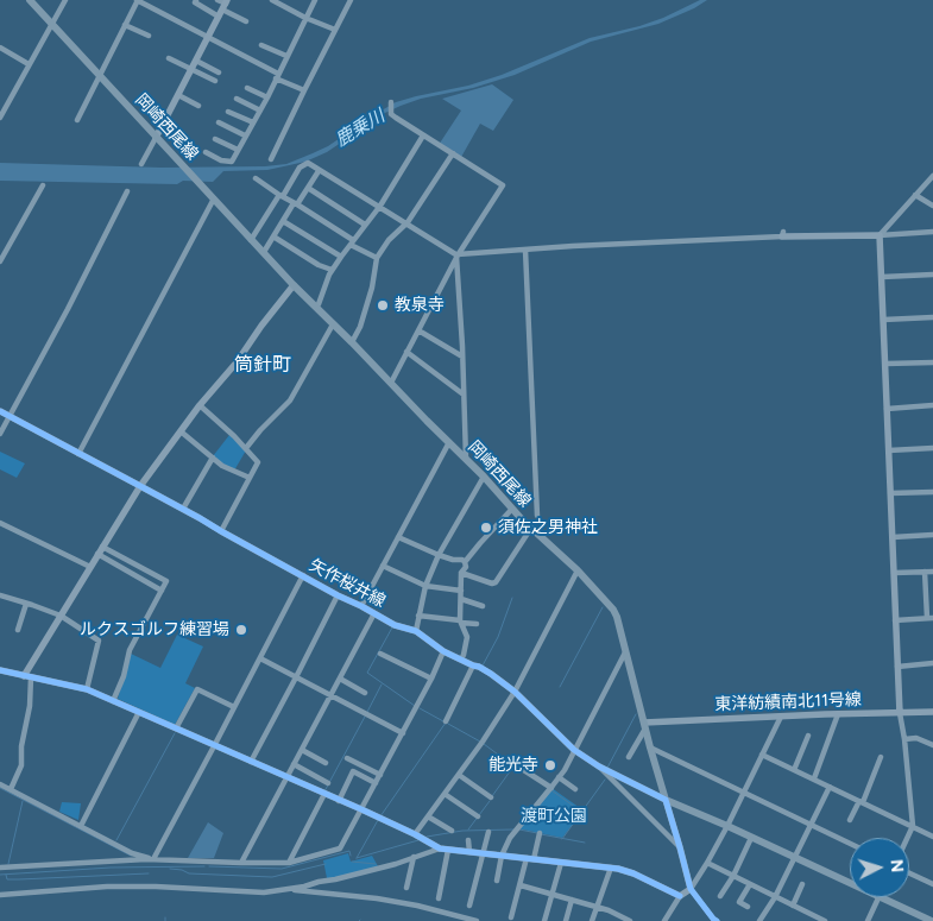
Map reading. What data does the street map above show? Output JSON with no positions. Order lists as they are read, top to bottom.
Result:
{
  "streets": {
    "main road": ["岡崎西尾線"],
    "street": ["矢作桜井線", "東洋紡績南北11号線"]
  },
  "crossings": [
    ["岡崎西尾線", "矢作桜井線"],
    ["岡崎西尾線", "東洋紡績南北11号線"]
  ],
  "districts": ["筒針町"],
  "water": ["鹿乗川"],
  "parks": ["渡町公園"],
  "places": [
    "教泉寺",
    "須佐之男神社",
    "ルクスゴルフ練習場",
    "能光寺"
  ],
  "north": "right"
}
